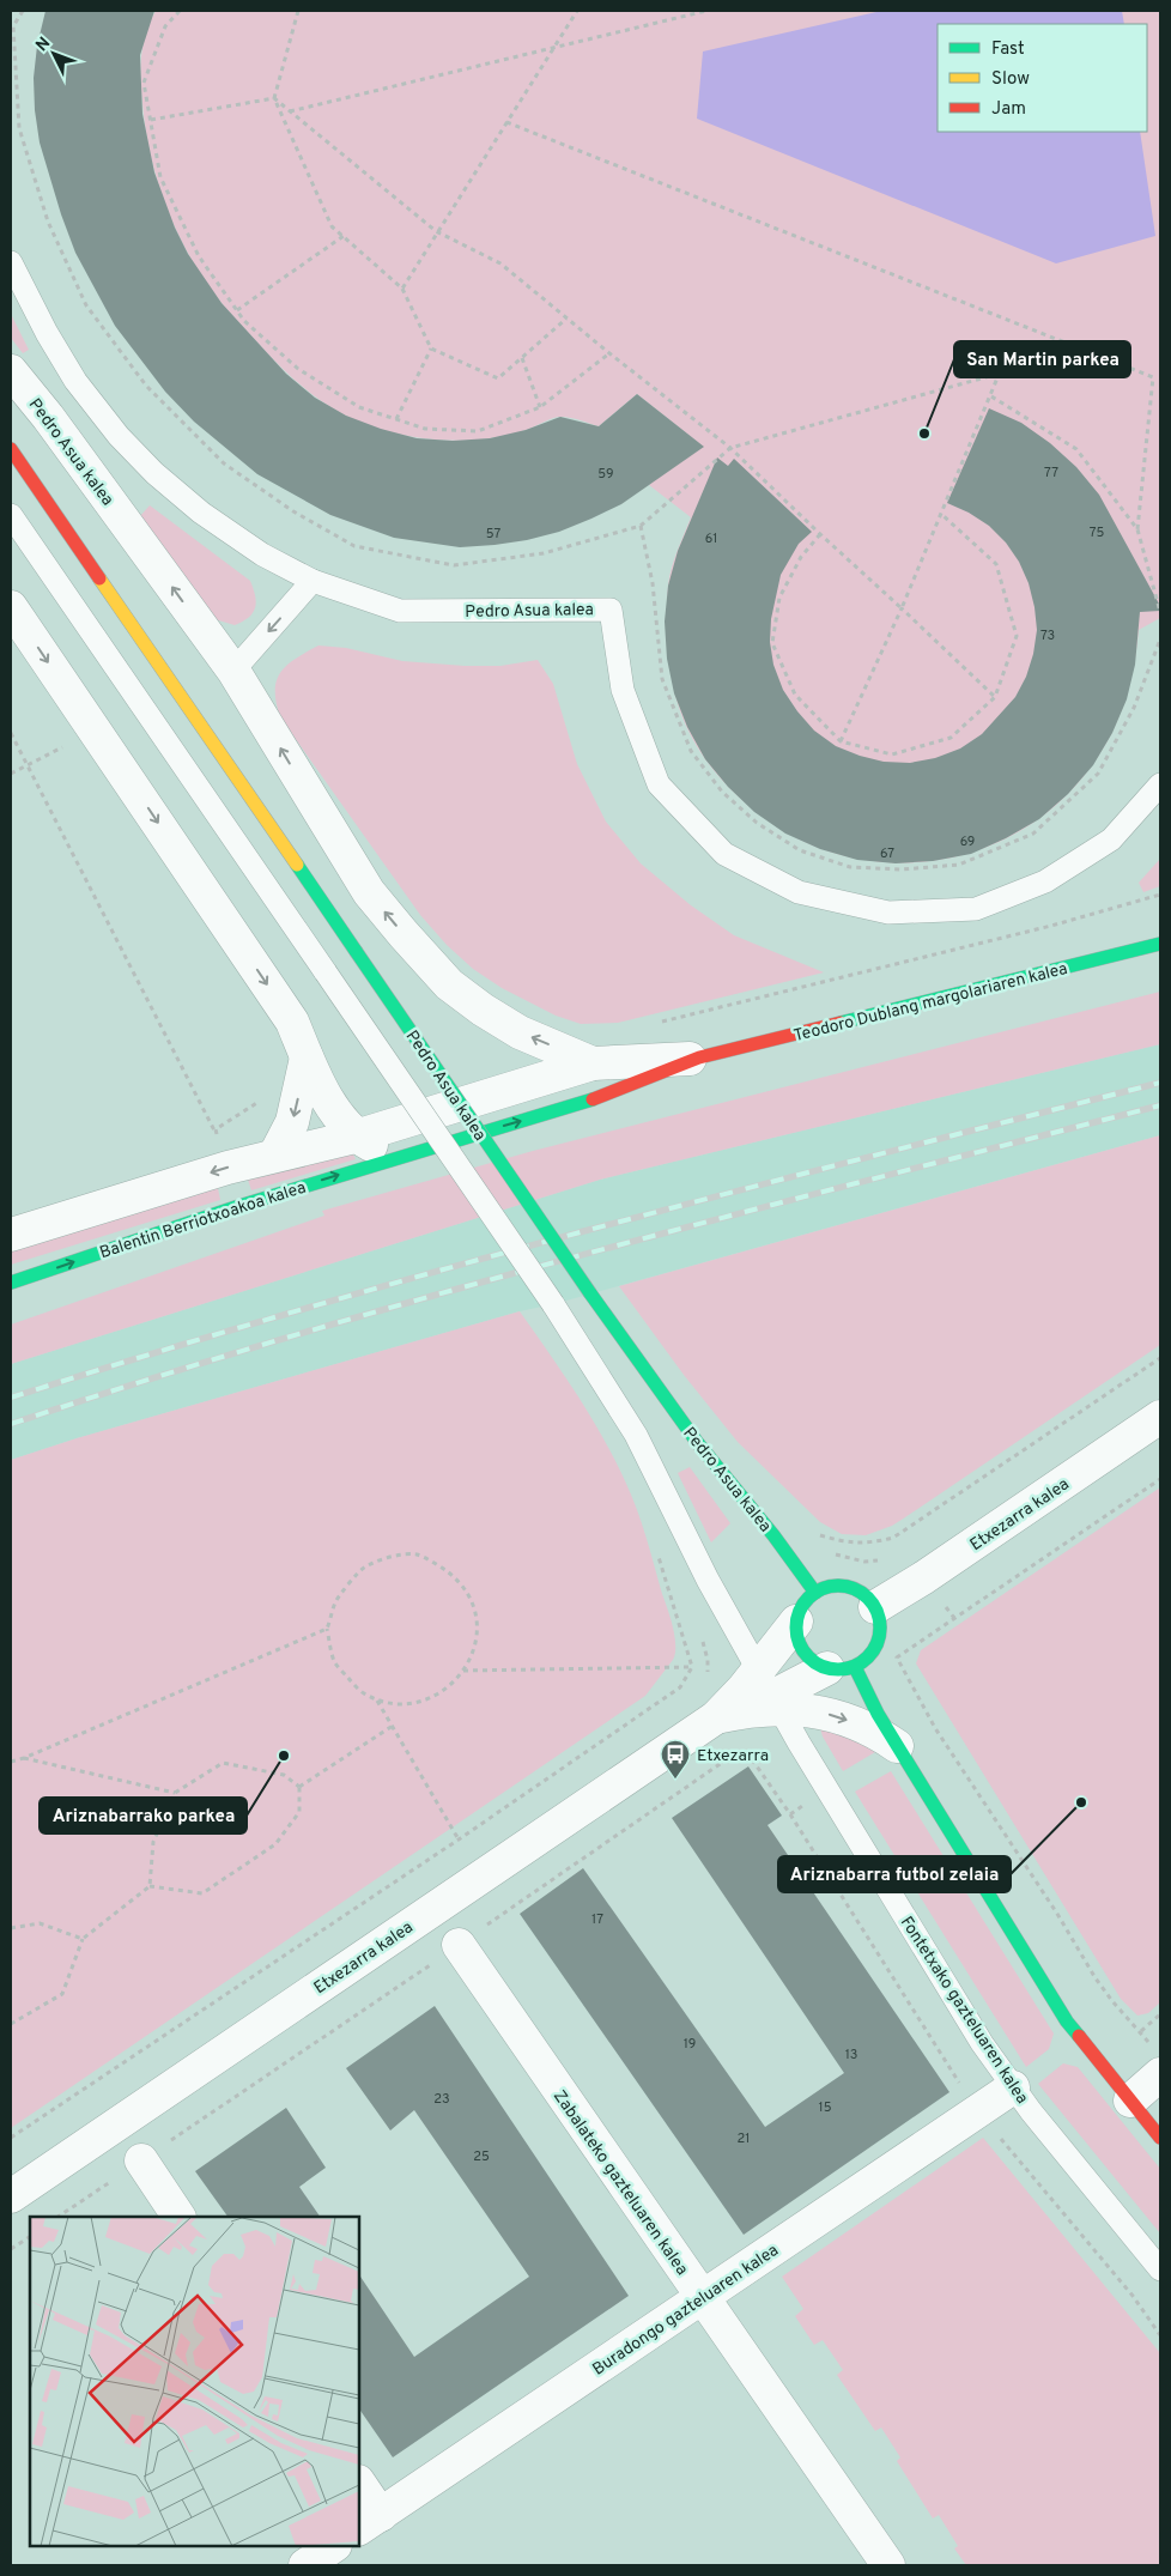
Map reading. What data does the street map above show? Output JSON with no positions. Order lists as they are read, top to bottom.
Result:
{
  "streets": {
    "main road": ["Pedro Asua kalea", "Teodoro Dublang margolariaren kalea", "Balentin Berriotxoakoa kalea"],
    "street": ["Etxezarra kalea", "Zabalateko gazteluaren kalea", "Buradongo gazteluaren kalea"],
    "lane": ["Fontetxako gazteluaren kalea"]
  },
  "crossings": [
    ["Pedro Asua kalea", "Teodoro Dublang margolariaren kalea"],
    ["Pedro Asua kalea", "Etxezarra kalea"],
    ["Teodoro Dublang margolariaren kalea", "Balentin Berriotxoakoa kalea"],
    ["Etxezarra kalea", "Fontetxako gazteluaren kalea"],
    ["Fontetxako gazteluaren kalea", "Buradongo gazteluaren kalea"],
    ["Zabalateko gazteluaren kalea", "Buradongo gazteluaren kalea"]
  ],
  "one_way": ["Balentin Berriotxoakoa kalea"],
  "places": {
    "other": ["San Martin parkea", "Ariznabarrako parkea", "Ariznabarra futbol zelaia"],
    "bus stop": ["Etxezarra"]
  },
  "house_numbers": [
    "77",
    "59",
    "75",
    "57",
    "61",
    "73",
    "69",
    "67",
    "17",
    "19",
    "13",
    "23",
    "15",
    "21",
    "25"
  ],
  "legend": ["Fast", "Slow", "Jam"],
  "north": "top left"
}
